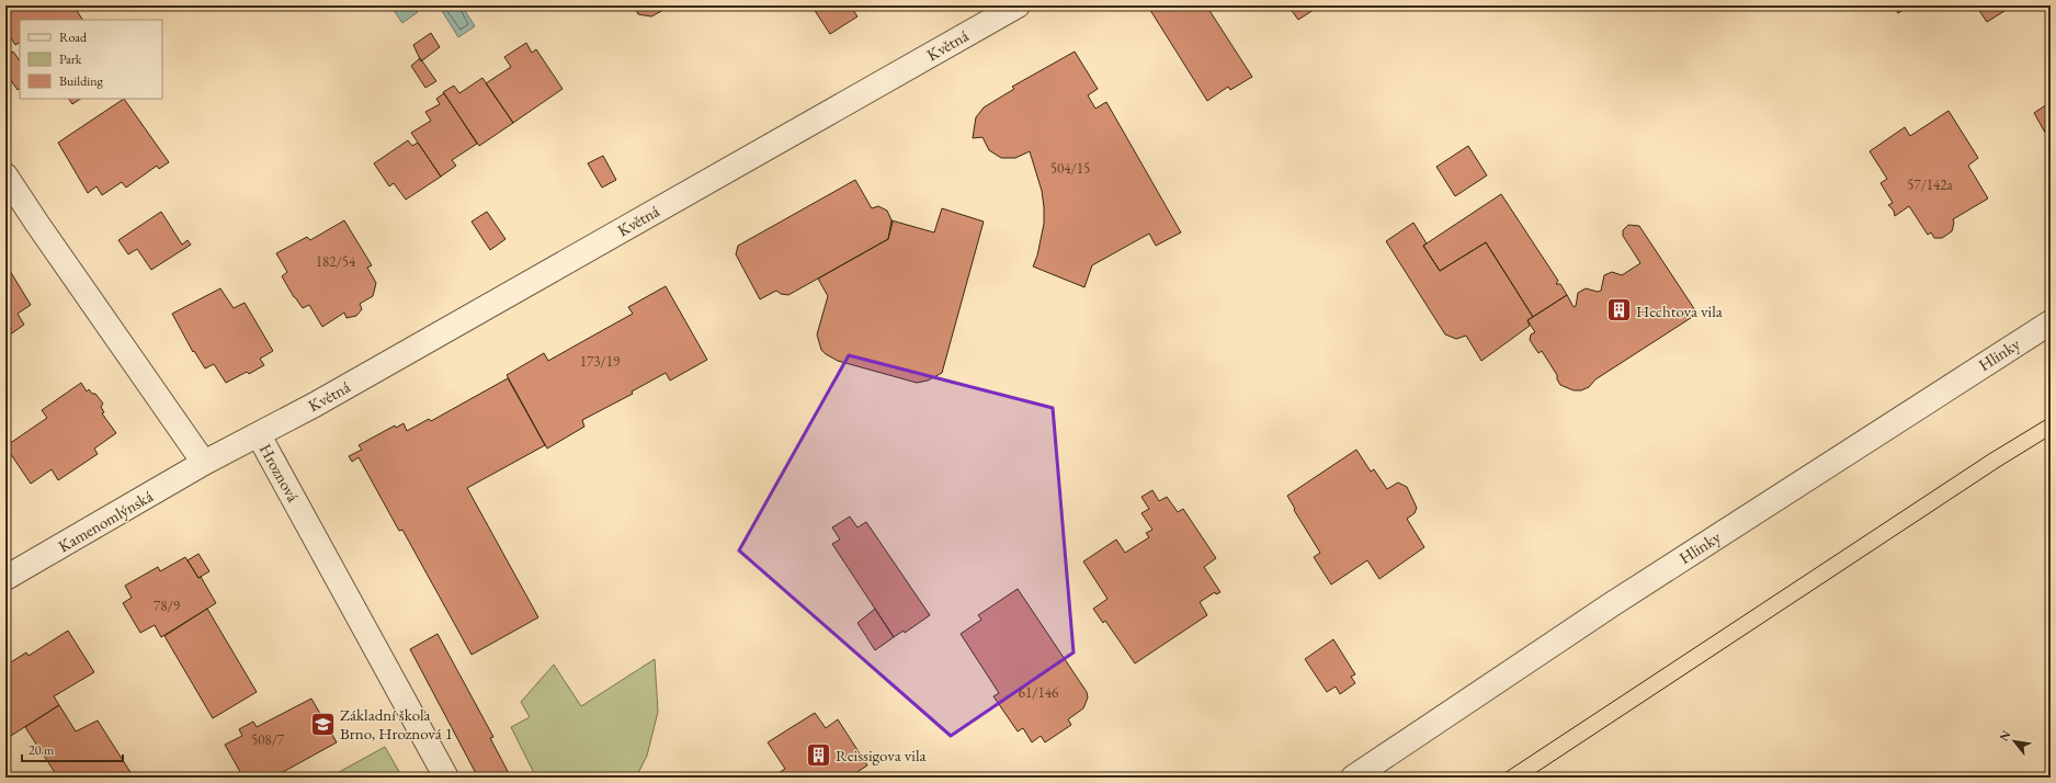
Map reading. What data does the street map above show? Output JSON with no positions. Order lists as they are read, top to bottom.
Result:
{
  "streets": {
    "street": [
      "Květná",
      "Hlinky",
      "Hroznová",
      "Kamenomlýnská"
    ]
  },
  "crossings": [
    ["Květná", "Hroznová"],
    ["Hroznová", "Kamenomlýnská"]
  ],
  "places": {
    "building": ["Hechtova vila", "Reissigova vila"],
    "school or university": ["Základní škola Brno, Hroznová 1"]
  },
  "house_numbers": [
    "504/15",
    "57/142a",
    "182/54",
    "173/19",
    "78/9",
    "61/146",
    "508/7"
  ],
  "legend": ["Road", "Park", "Building"],
  "scale_bar": "20 m",
  "north": "top left"
}
